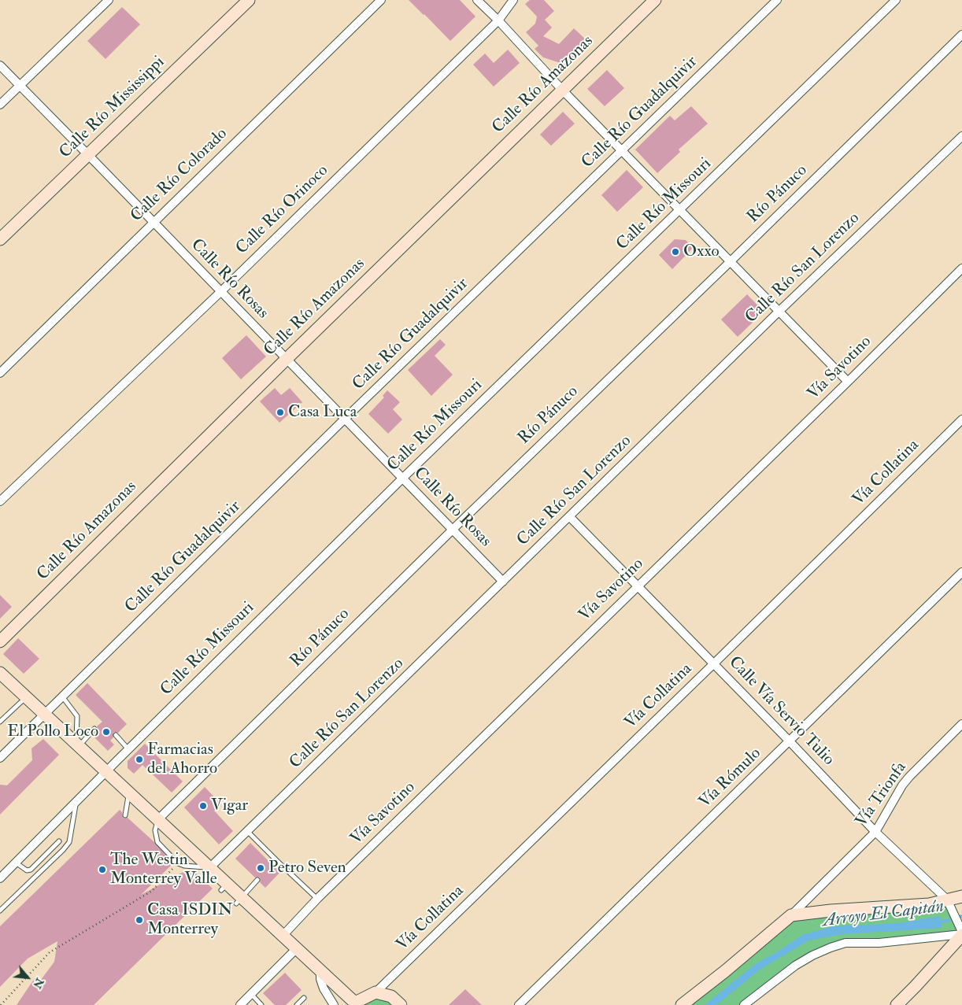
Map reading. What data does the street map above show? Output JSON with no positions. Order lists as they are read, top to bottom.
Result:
{
  "streets": {
    "street": [
      "Calle Río Amazonas",
      "Calle Río Mississippi",
      "Calle Río Guadalquivir",
      "Calle Río Colorado",
      "Río Pánuco",
      "Calle Río Missouri",
      "Calle Río Orinoco",
      "Calle Río San Lorenzo",
      "Calle Río Rosas",
      "Vía Savotino",
      "Vía Collatina",
      "Calle Vía Servio Tulio",
      "Vía Rómulo",
      "Vía Trionfa"
    ]
  },
  "crossings": [
    ["Calle Río Amazonas", "Calle Río Rosas"],
    ["Calle Río Mississippi", "Calle Río Rosas"],
    ["Calle Río Guadalquivir", "Calle Río Rosas"],
    ["Calle Río Colorado", "Calle Río Rosas"],
    ["Río Pánuco", "Calle Río Rosas"],
    ["Calle Río Missouri", "Calle Río Rosas"],
    ["Calle Río Orinoco", "Calle Río Rosas"],
    ["Calle Río San Lorenzo", "Calle Río Rosas"],
    ["Calle Río San Lorenzo", "Calle Vía Servio Tulio"],
    ["Vía Savotino", "Calle Vía Servio Tulio"],
    ["Vía Collatina", "Calle Vía Servio Tulio"],
    ["Calle Vía Servio Tulio", "Vía Rómulo"],
    ["Calle Vía Servio Tulio", "Vía Trionfa"]
  ],
  "water": ["Arroyo El Capitán"],
  "places": [
    "Oxxo",
    "Casa Luca",
    "El Pollo Loco",
    "Farmacias del Ahorro",
    "Vigar",
    "Petro Seven",
    "The Westin Monterrey Valle",
    "Casa ISDIN Monterrey"
  ],
  "north": "bottom right"
}
